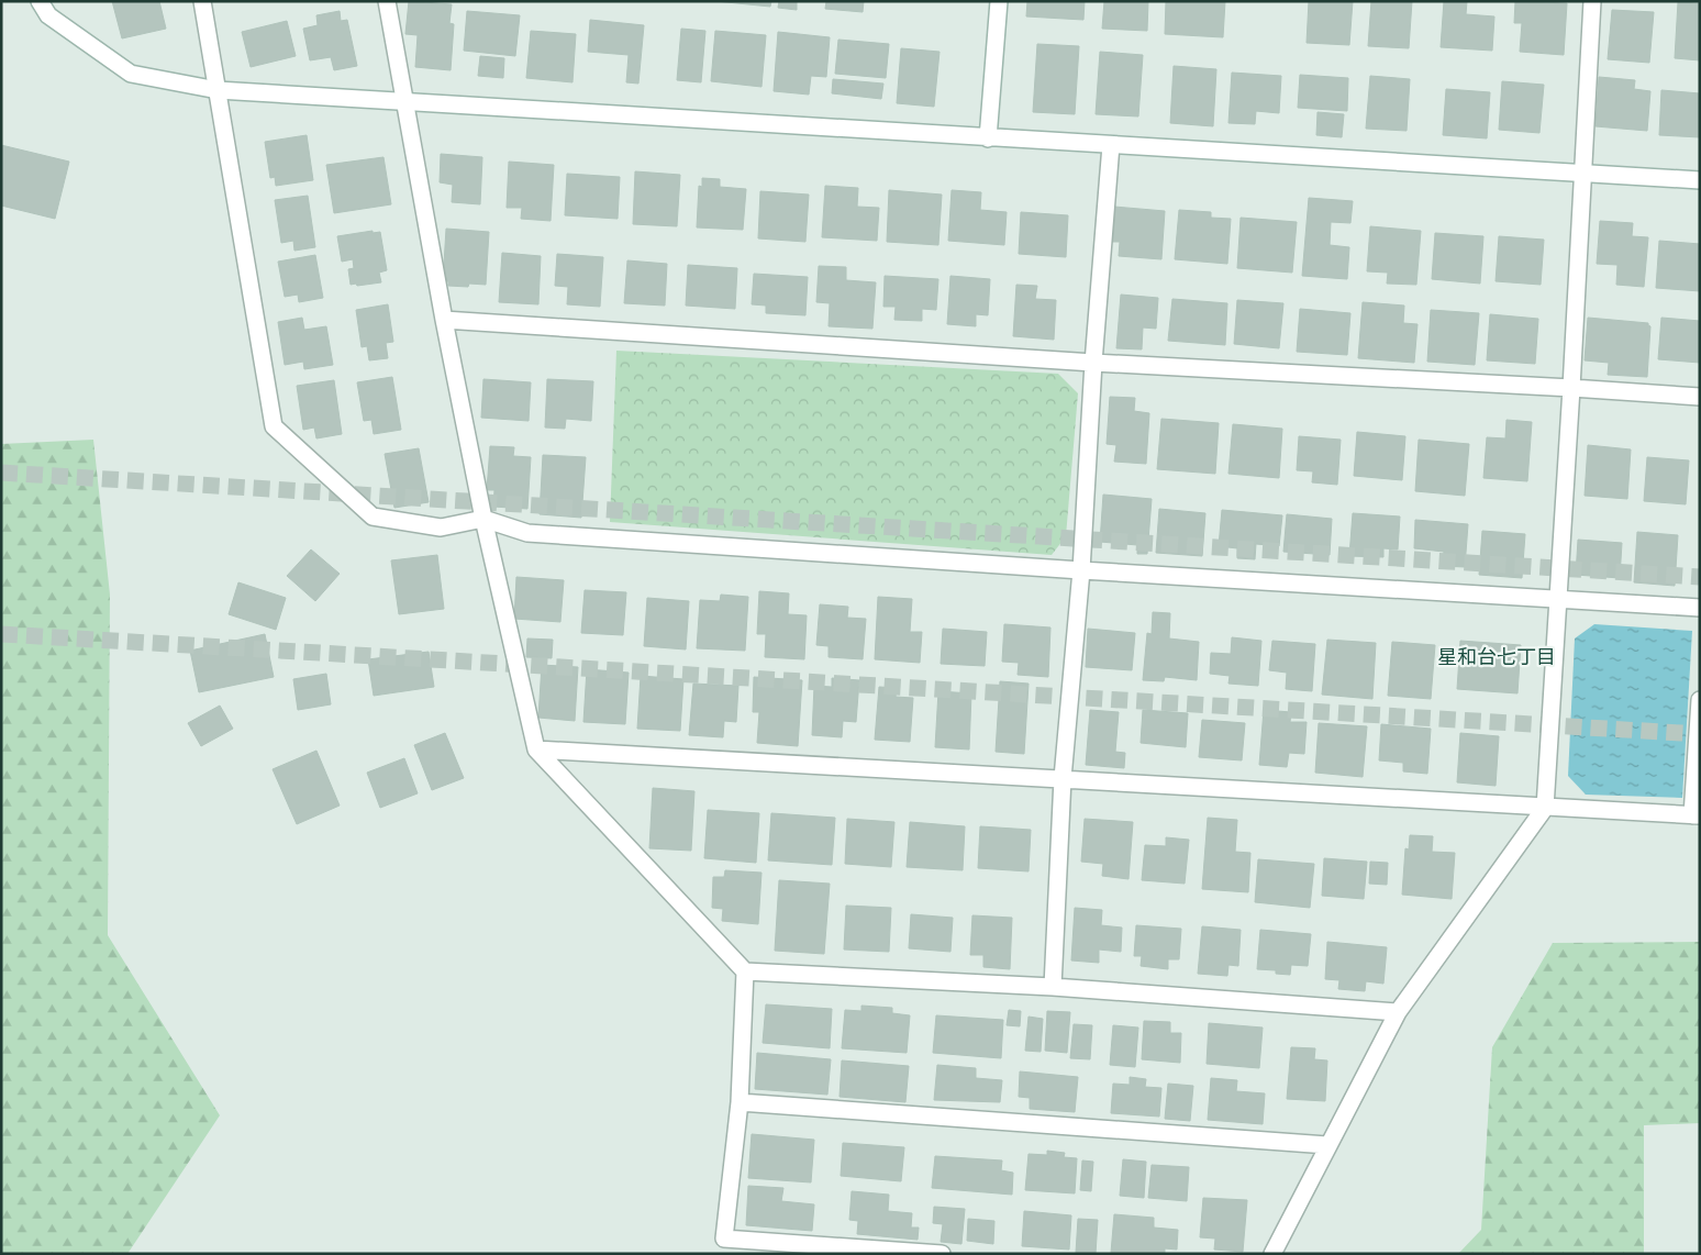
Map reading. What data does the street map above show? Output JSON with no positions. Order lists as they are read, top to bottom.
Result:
{
  "districts": ["星和台七丁目"]
}
